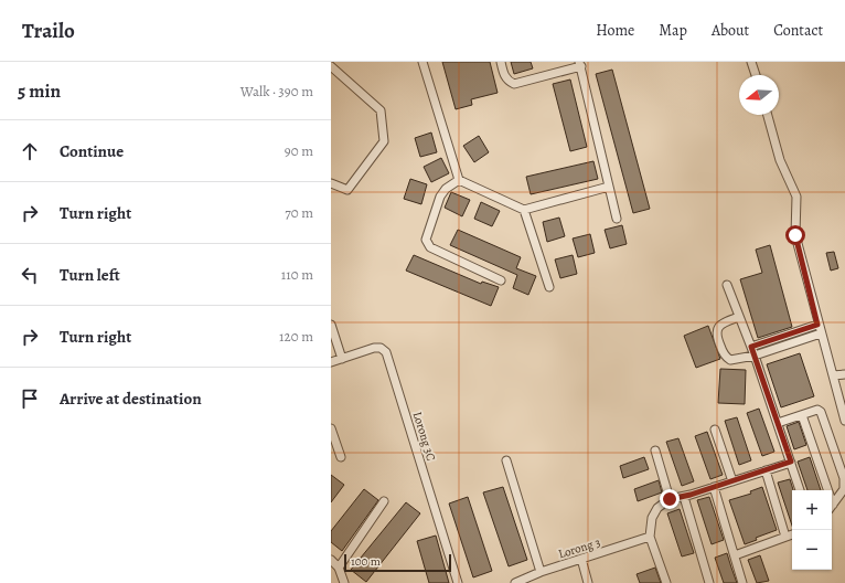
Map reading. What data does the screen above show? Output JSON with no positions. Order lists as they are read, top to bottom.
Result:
{
  "streets": {
    "street": ["Lorong 3C", "Lorong 3"]
  },
  "scale_bar": "100 m",
  "north": "left",
  "page": {
    "header": "Trailo",
    "nav": [
      "Home",
      "Map",
      "About",
      "Contact"
    ],
    "heading": ["5 min", "Walk · 390 m"],
    "list": [
      ["Continue", "90 m"],
      ["Turn right", "70 m"],
      ["Turn left", "110 m"],
      ["Turn right", "120 m"],
      "Arrive at destination"
    ],
    "map_buttons": ["+", "−"],
    "scale": "100 m"
  }
}
